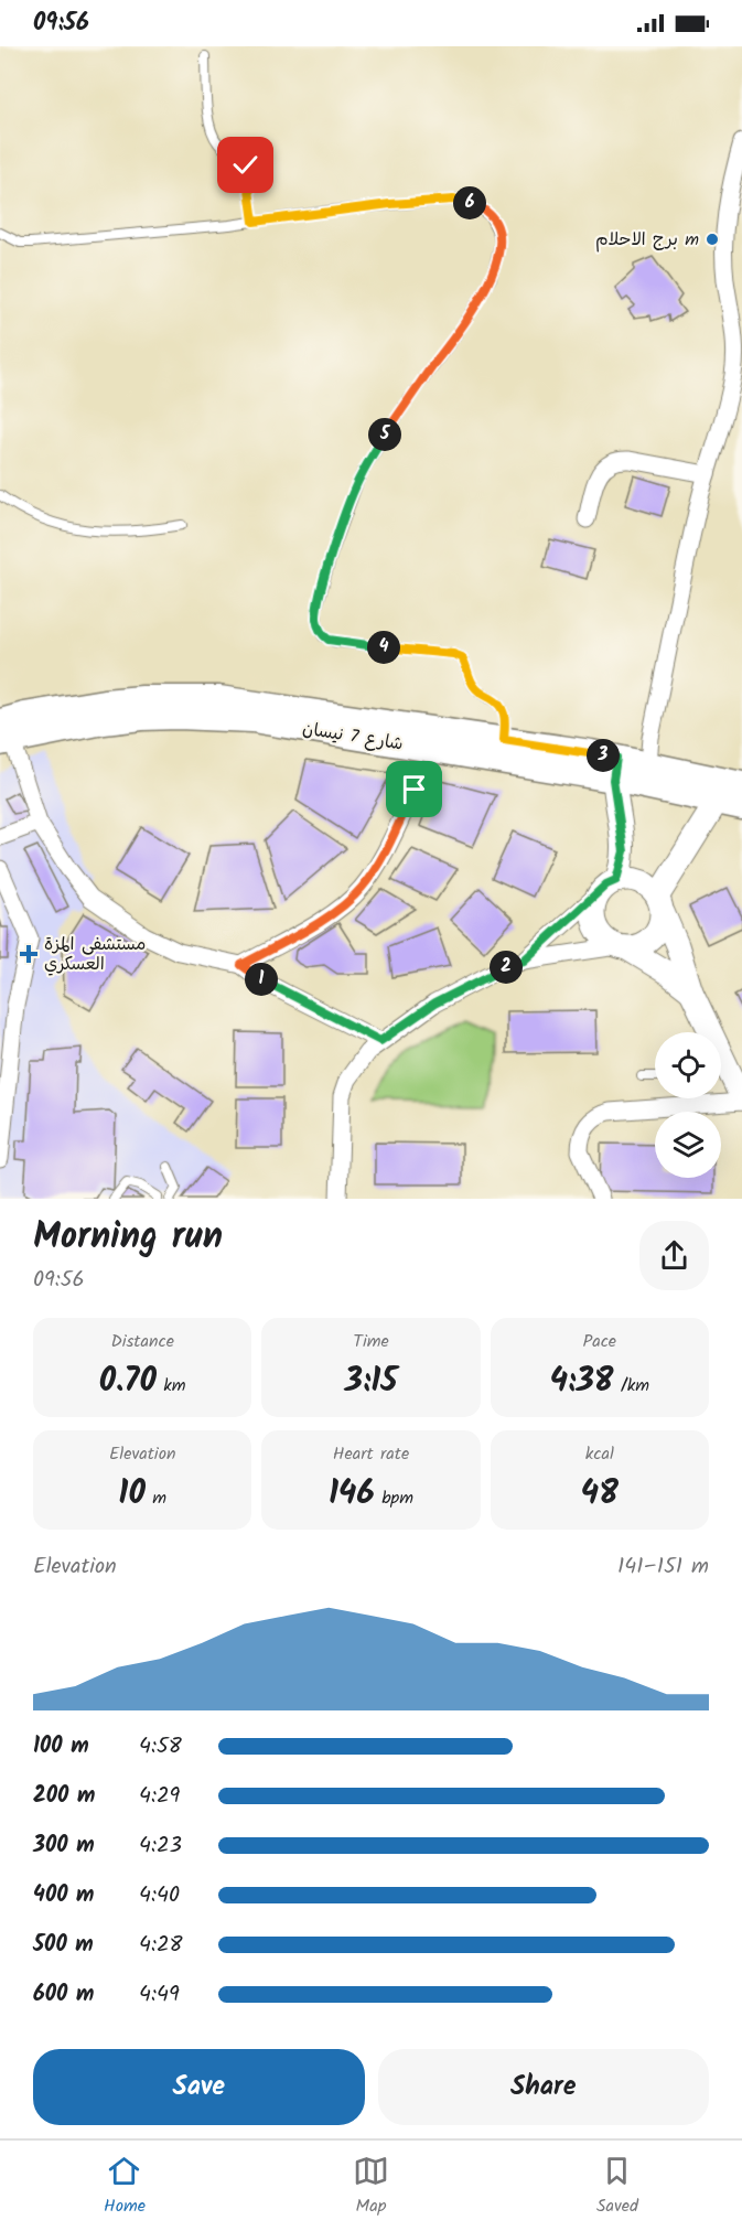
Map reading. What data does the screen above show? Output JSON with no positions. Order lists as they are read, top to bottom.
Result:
{
  "streets": {
    "main road": ["شارع 7 نيسان"]
  },
  "places": {
    "other": ["برج الاحلام m"],
    "health": ["مستشفى المزة العسكري"]
  },
  "page": {
    "status": "09:56",
    "pins": [
      "6",
      "5",
      "4",
      "3",
      "2",
      "1"
    ],
    "heading": ["Morning run", "09:56"],
    "stats": [
      ["Distance", "0.70 km"],
      ["Time", "3:15"],
      ["Pace", "4:38 /km"],
      ["Elevation", "10 m"],
      ["Heart rate", "146 bpm"],
      ["kcal", "48"]
    ],
    "chart": ["Elevation", "141–151 m"],
    "list": [
      {
        "name": "100 m",
        "note": "4:58"
      },
      {
        "name": "200 m",
        "note": "4:29"
      },
      {
        "name": "300 m",
        "note": "4:23"
      },
      {
        "name": "400 m",
        "note": "4:40"
      },
      {
        "name": "500 m",
        "note": "4:28"
      },
      {
        "name": "600 m",
        "note": "4:49"
      }
    ],
    "buttons": ["Save", "Share"],
    "tabs": ["Home", "Map", "Saved"]
  }
}
